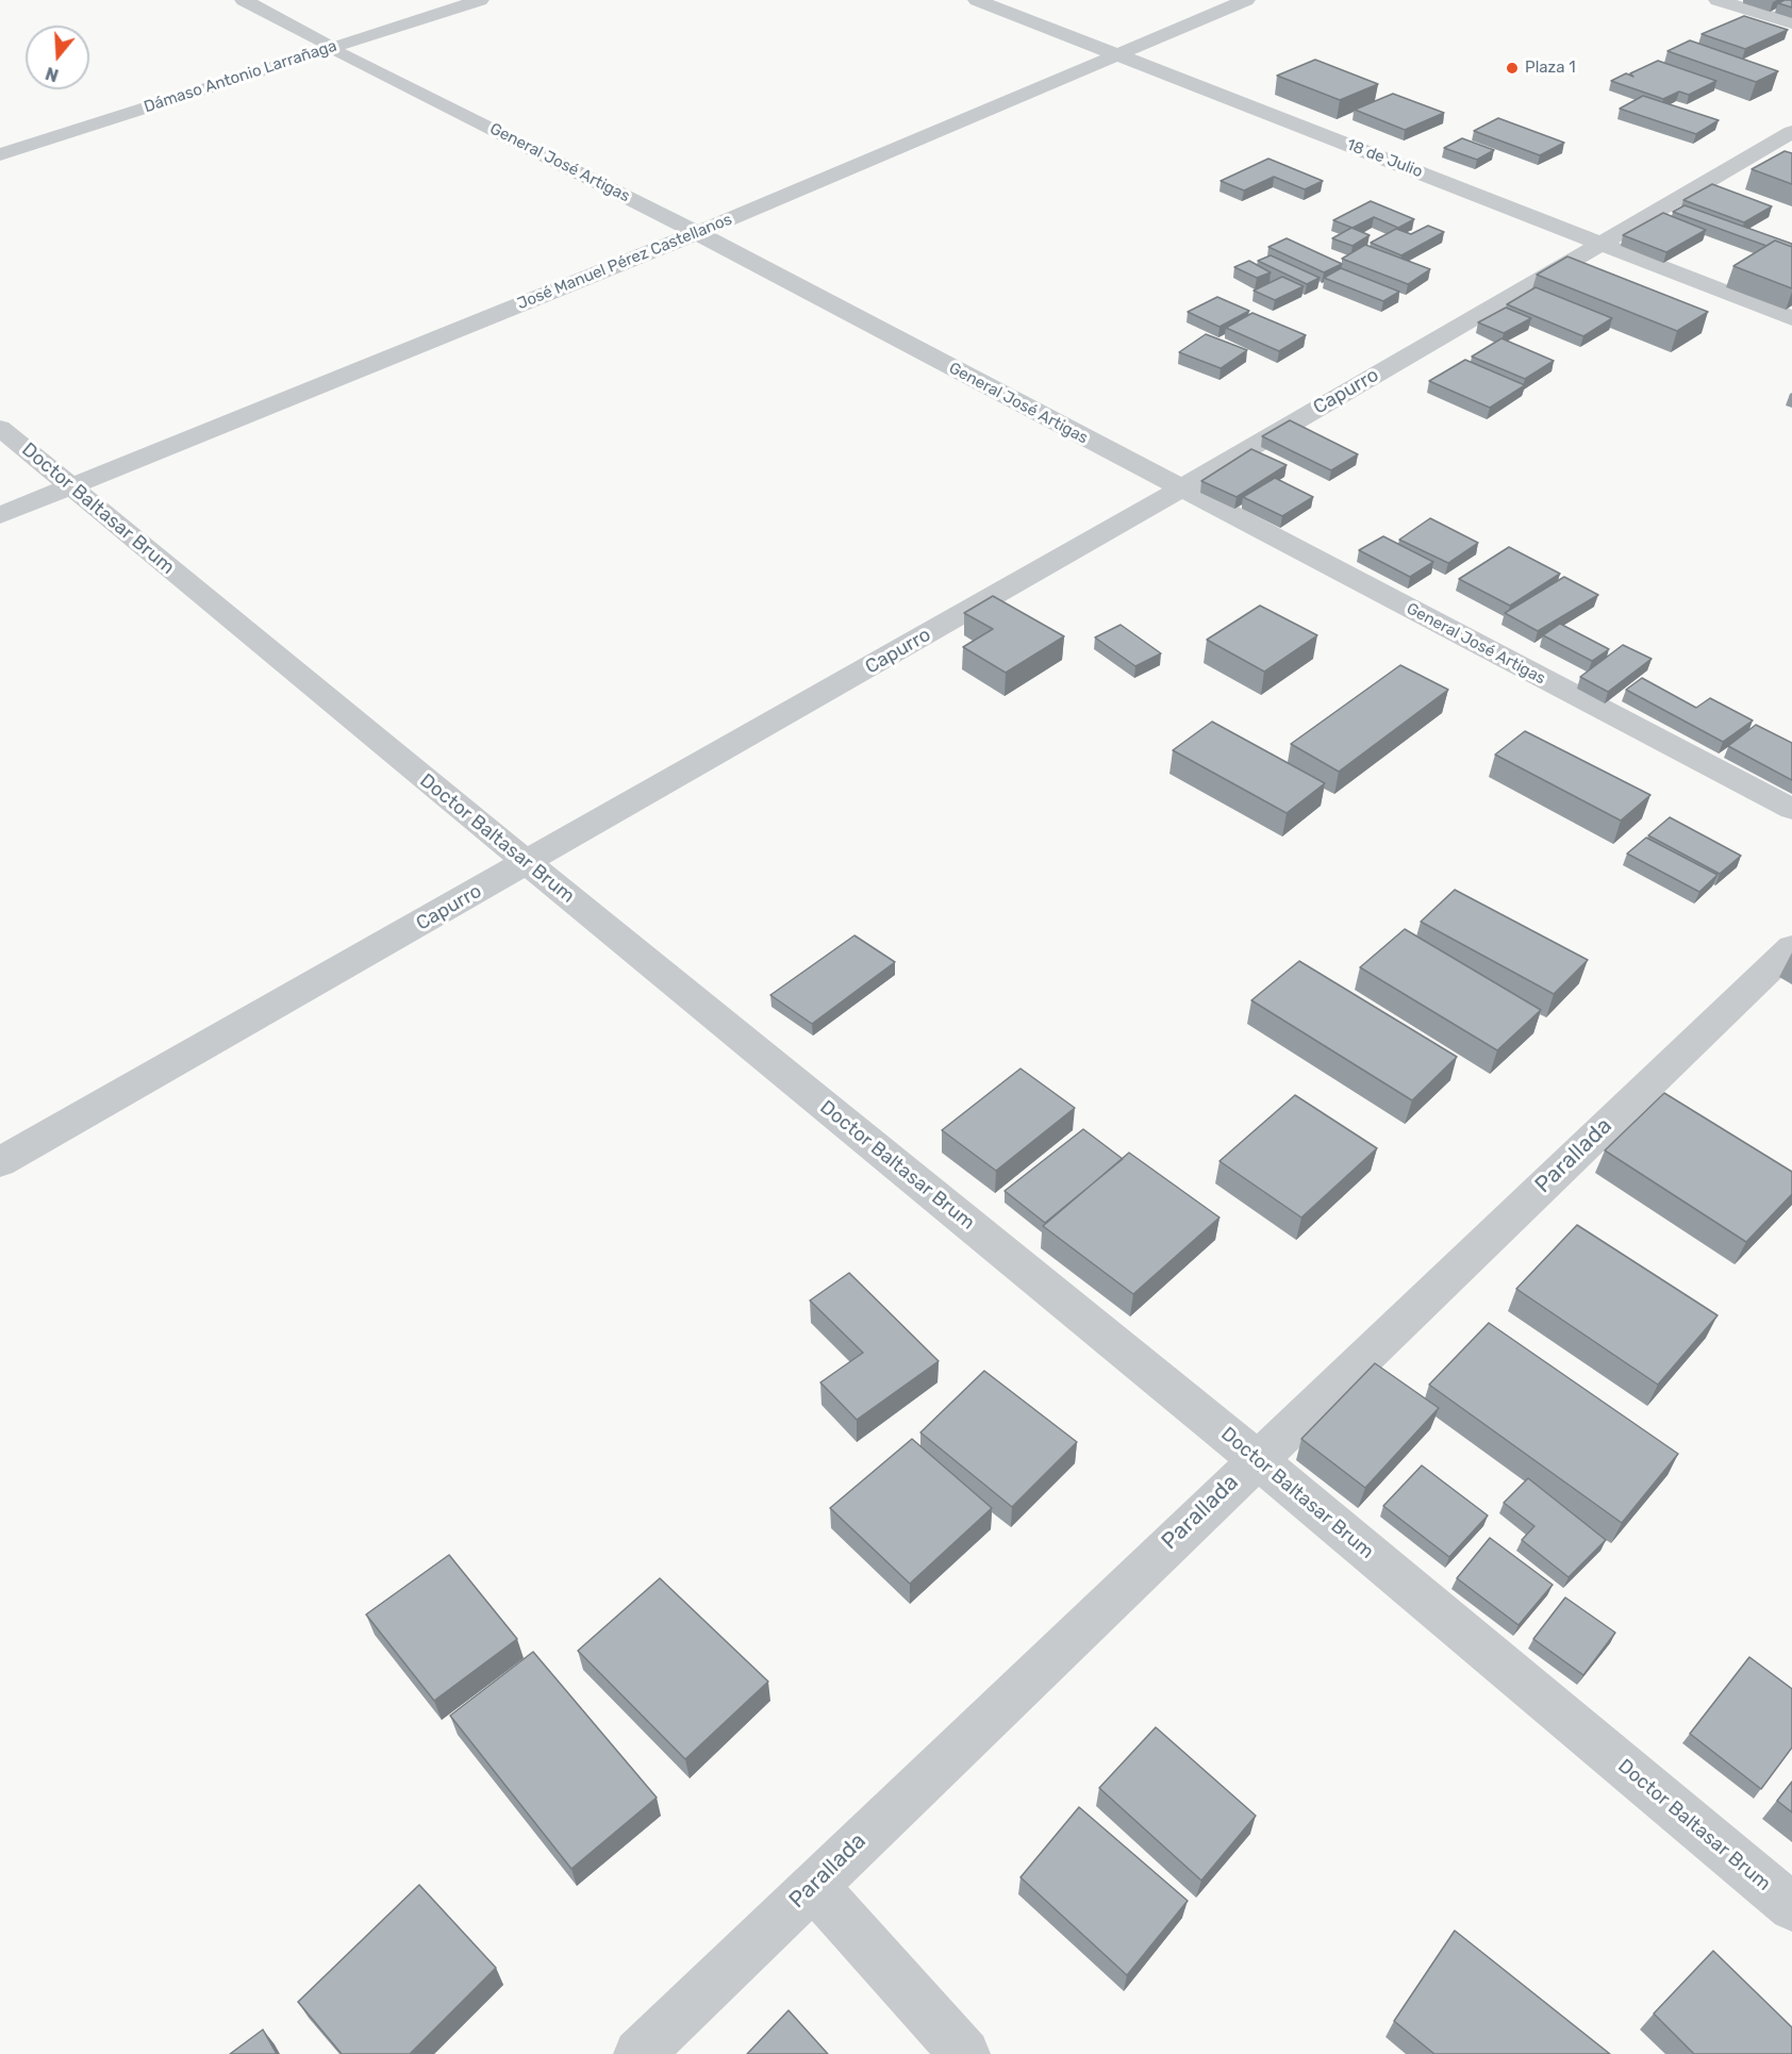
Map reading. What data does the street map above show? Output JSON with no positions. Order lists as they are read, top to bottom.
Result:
{
  "streets": {
    "street": [
      "Dámaso Antonio Larrañaga",
      "18 de Julio",
      "General José Artigas",
      "José Manuel Pérez Castellanos",
      "Capurro",
      "Doctor Baltasar Brum",
      "Parallada"
    ]
  },
  "crossings": [
    ["Dámaso Antonio Larrañaga", "General José Artigas"],
    ["18 de Julio", "José Manuel Pérez Castellanos"],
    ["18 de Julio", "Capurro"],
    ["General José Artigas", "José Manuel Pérez Castellanos"],
    ["General José Artigas", "Capurro"],
    ["José Manuel Pérez Castellanos", "Doctor Baltasar Brum"],
    ["Capurro", "Doctor Baltasar Brum"],
    ["Doctor Baltasar Brum", "Parallada"]
  ],
  "places": ["Plaza 1"],
  "north": "bottom"
}
